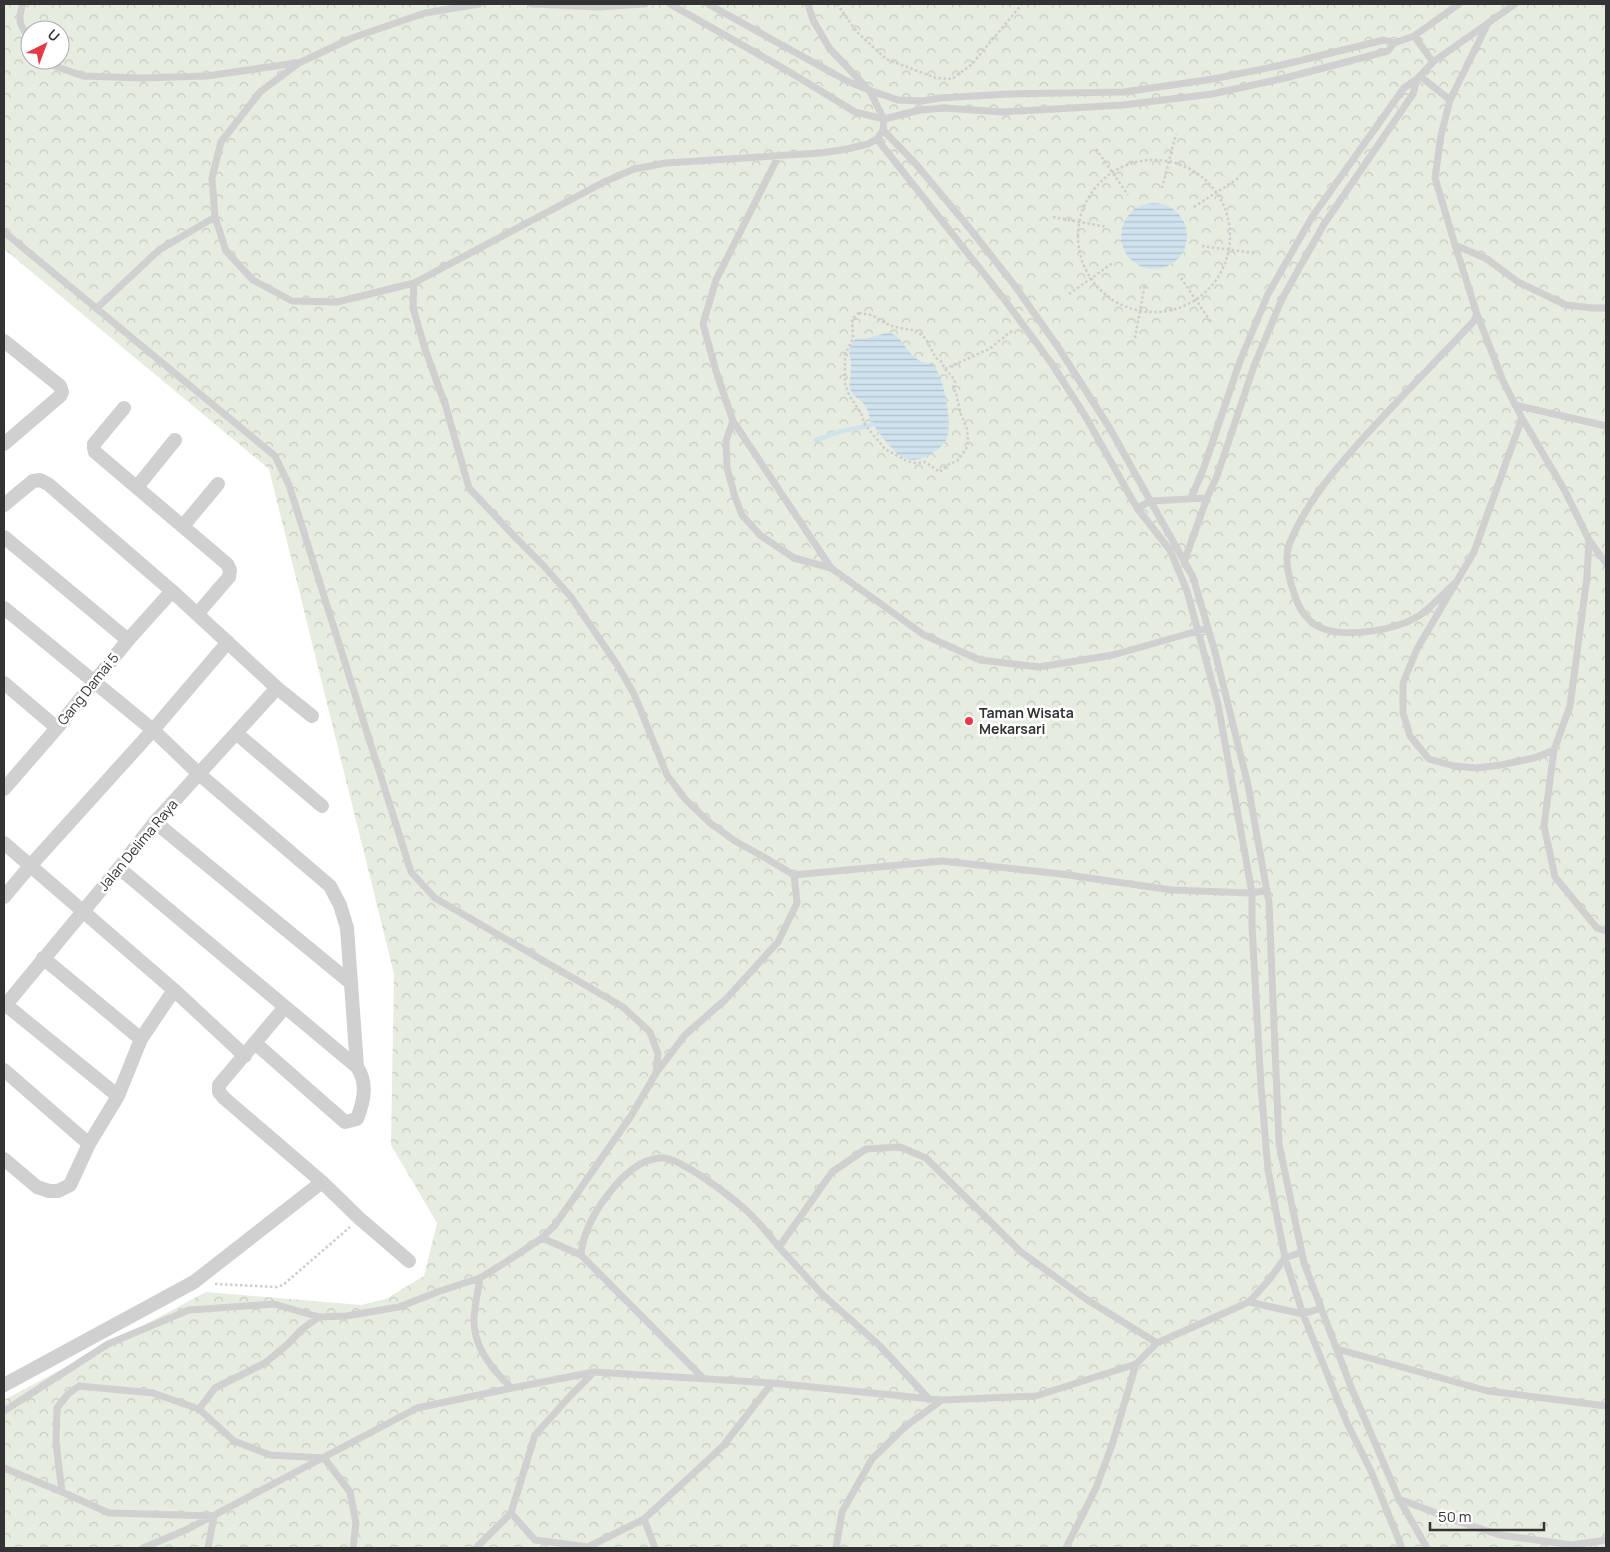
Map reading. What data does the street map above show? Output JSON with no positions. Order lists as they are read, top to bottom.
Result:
{
  "streets": {
    "street": ["Gang Damai 5", "Jalan Delima Raya"]
  },
  "places": ["Taman Wisata Mekarsari"],
  "scale_bar": "50 m",
  "north": "top right"
}
